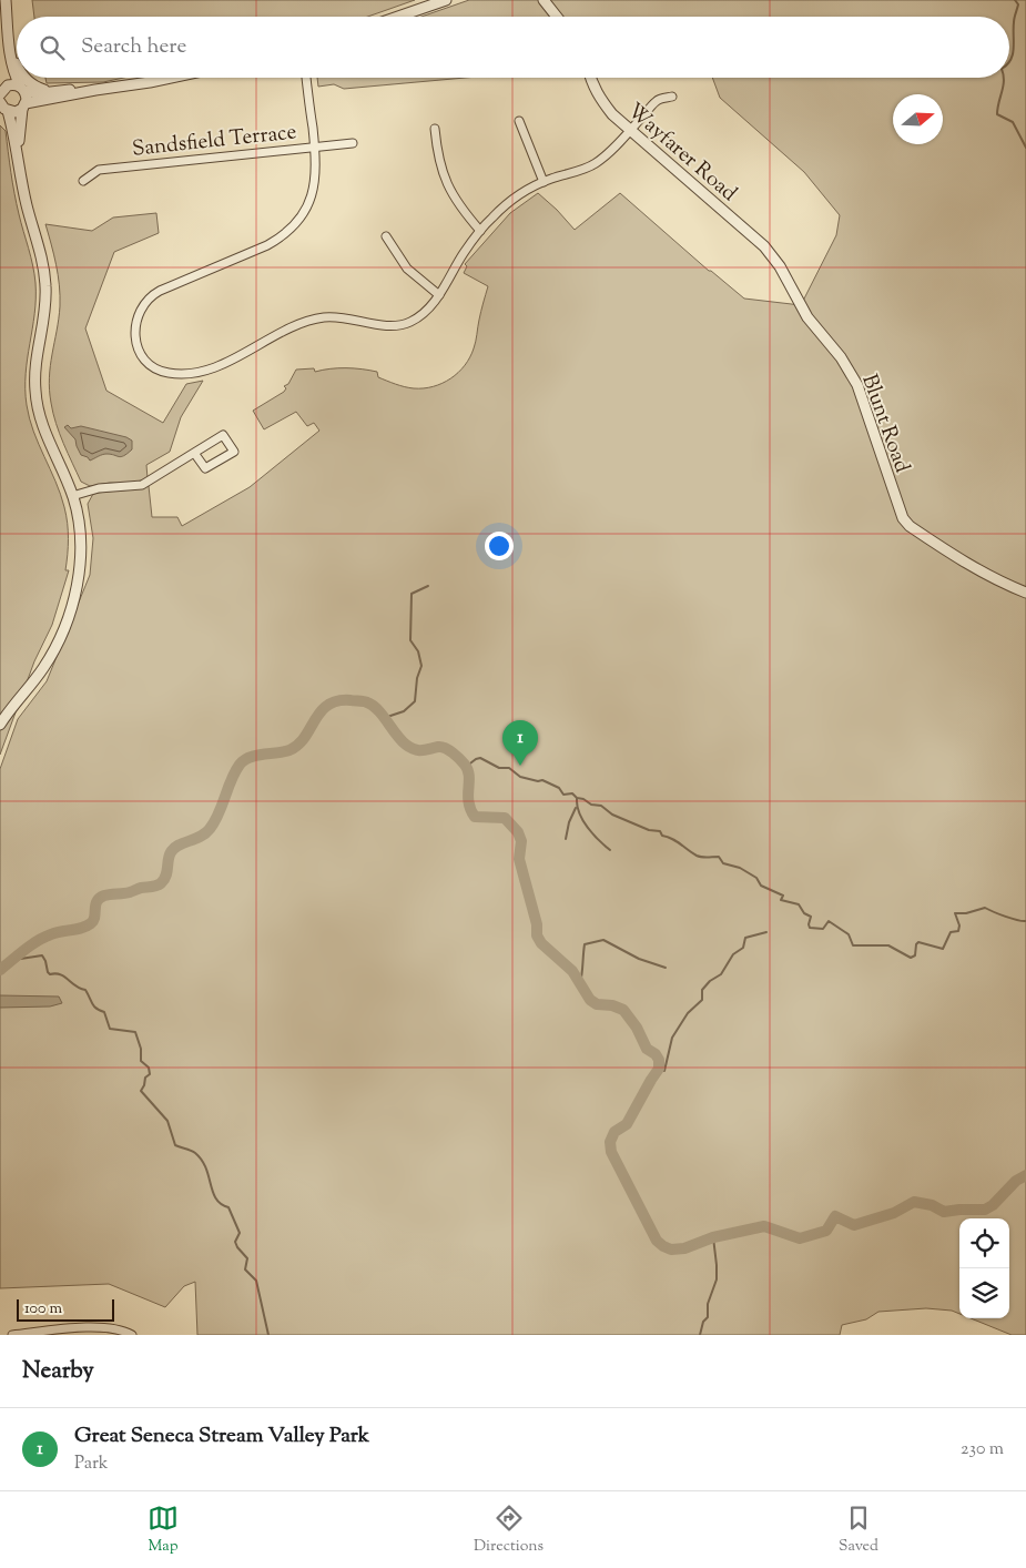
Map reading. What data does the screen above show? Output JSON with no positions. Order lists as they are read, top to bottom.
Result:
{
  "streets": {
    "street": ["Sandsfield Terrace", "Wayfarer Road", "Blunt Road"]
  },
  "crossings": [
    ["Wayfarer Road", "Blunt Road"]
  ],
  "scale_bar": "100 m",
  "north": "right",
  "page": {
    "search": "Search here",
    "pins": "1",
    "scale": "100 m",
    "heading": "Nearby",
    "list": [
      {
        "mark": "1",
        "name": "Great Seneca Stream Valley Park",
        "note": "Park",
        "value": "230 m"
      }
    ],
    "nav": ["Map", "Directions", "Saved"]
  }
}
